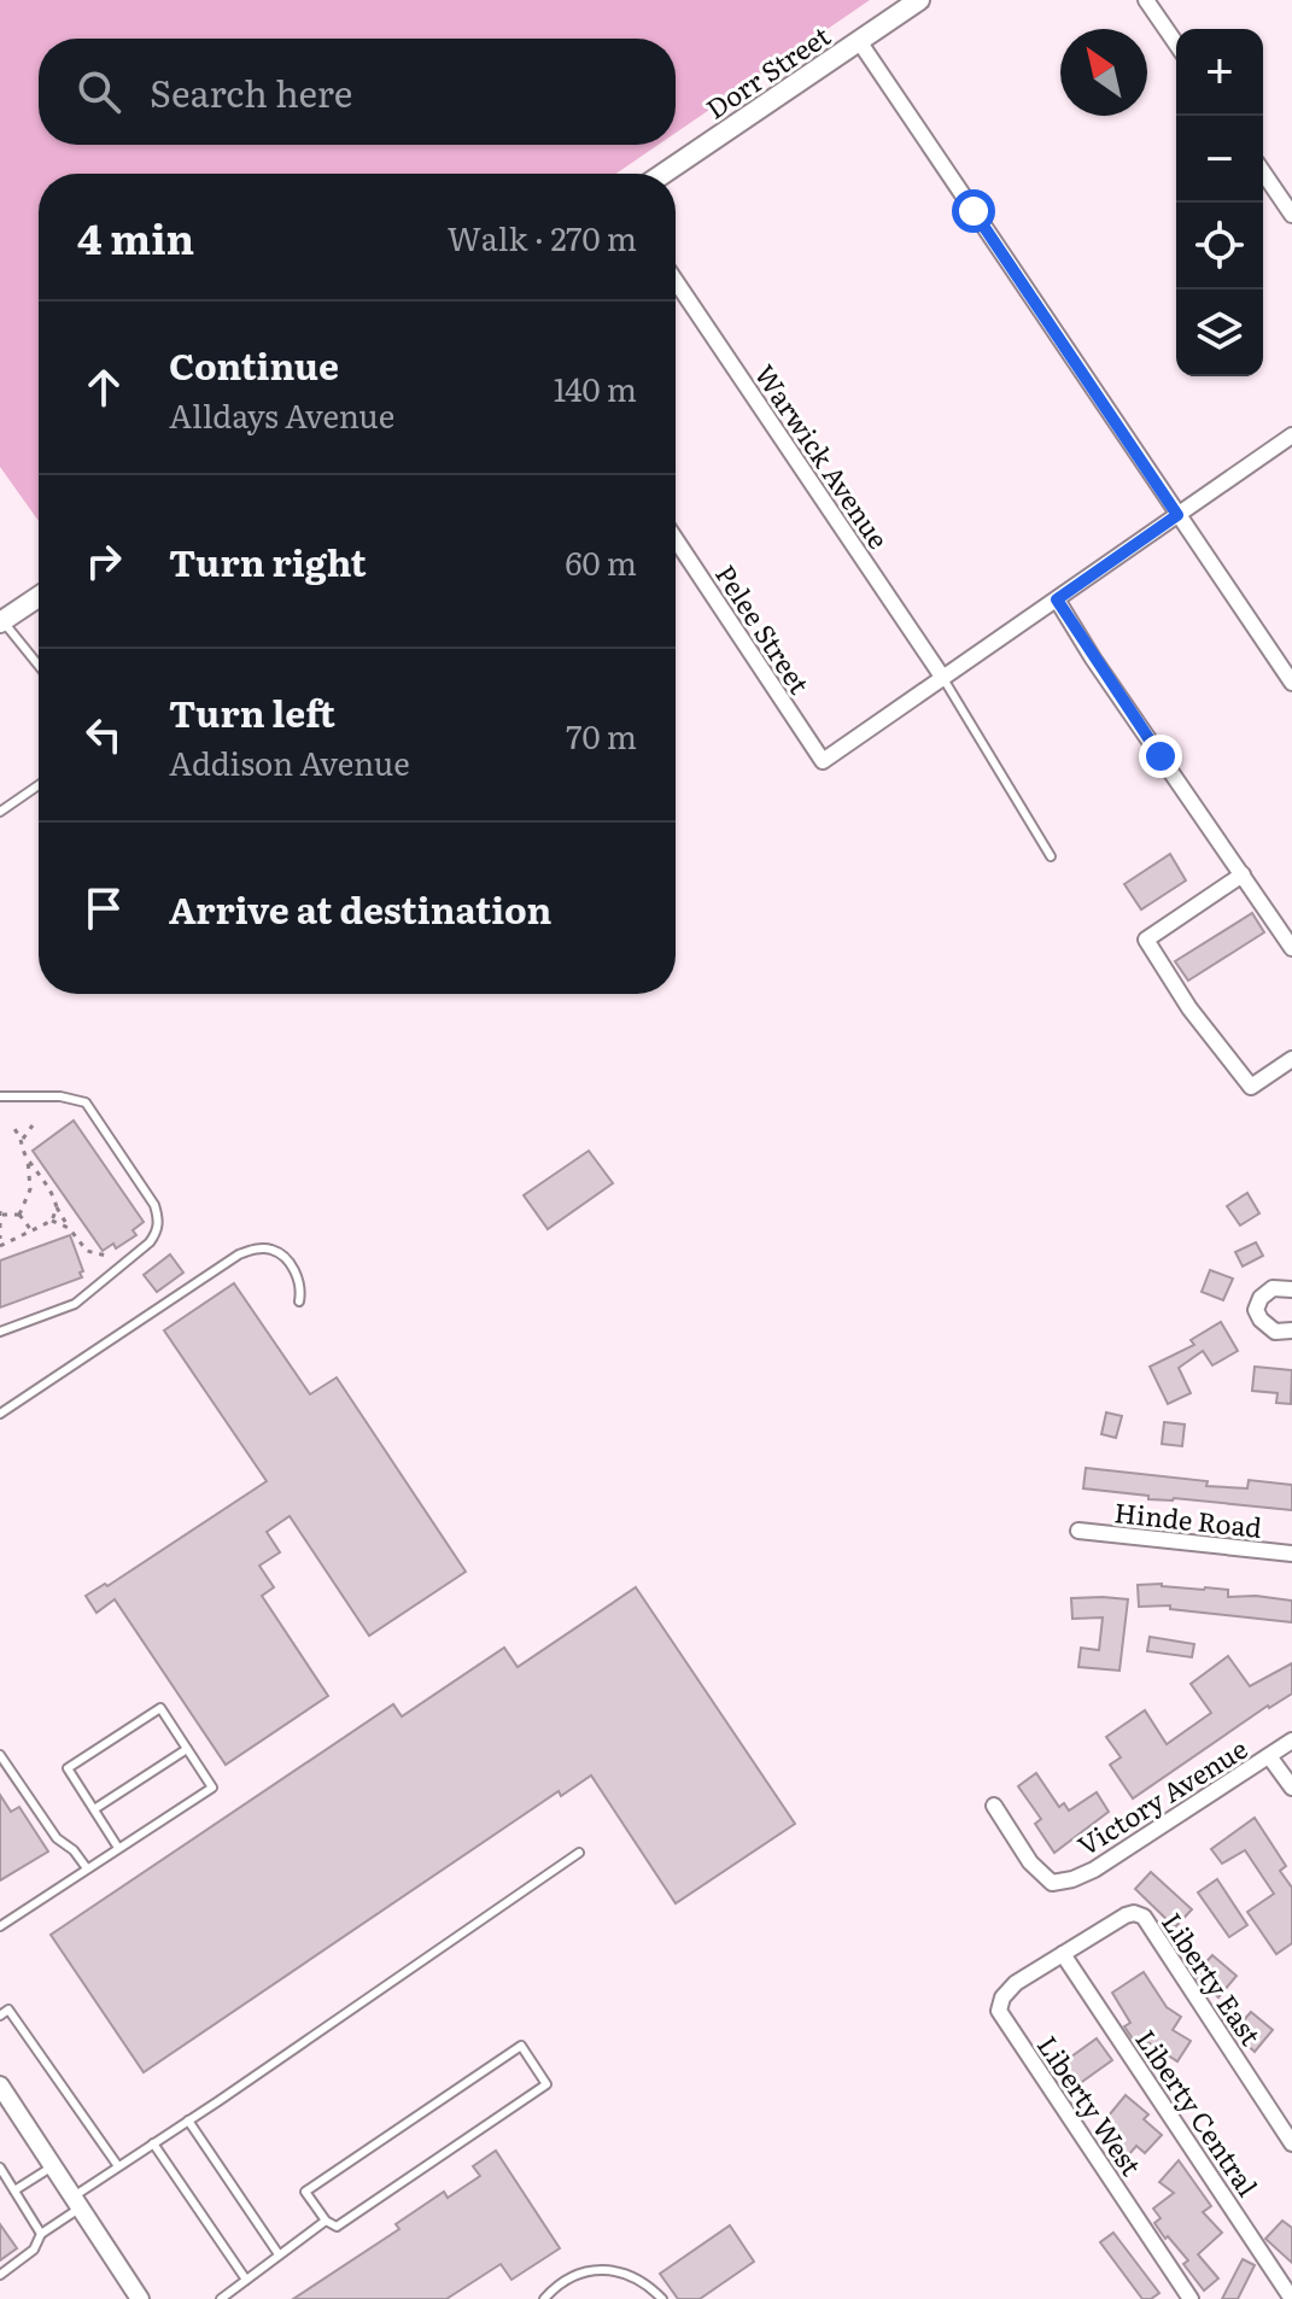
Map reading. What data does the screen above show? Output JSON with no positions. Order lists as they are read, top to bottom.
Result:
{
  "streets": {
    "main road": ["Dorr Street"],
    "street": [
      "Warwick Avenue",
      "Pelee Street",
      "Hinde Road",
      "Victory Avenue",
      "Liberty East",
      "Liberty West",
      "Liberty Central"
    ]
  },
  "crossings": [
    ["Warwick Avenue", "Pelee Street"],
    ["Liberty East", "Liberty West"],
    ["Liberty East", "Liberty Central"],
    ["Liberty West", "Liberty Central"]
  ],
  "north": "top left",
  "page": {
    "map_buttons": ["+", "−"],
    "search": "Search here",
    "heading": ["4 min", "Walk · 270 m"],
    "list": [
      ["Continue", "Alldays Avenue", "140 m"],
      ["Turn right", "60 m"],
      ["Turn left", "Addison Avenue", "70 m"],
      "Arrive at destination"
    ]
  }
}
